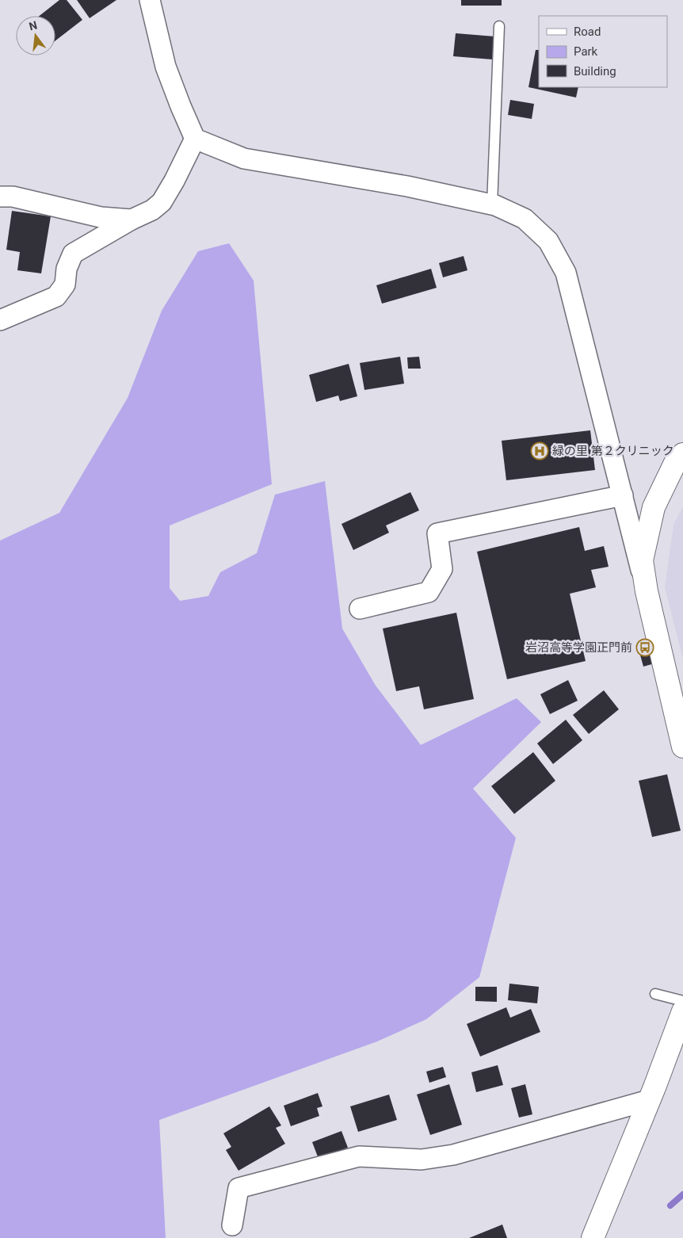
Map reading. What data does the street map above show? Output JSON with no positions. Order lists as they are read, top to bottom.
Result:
{
  "places": {
    "hospital": ["緑の里 第２クリニック"],
    "bus stop": ["岩沼高等学園正門前"]
  },
  "legend": ["Road", "Park", "Building"],
  "north": "top"
}
